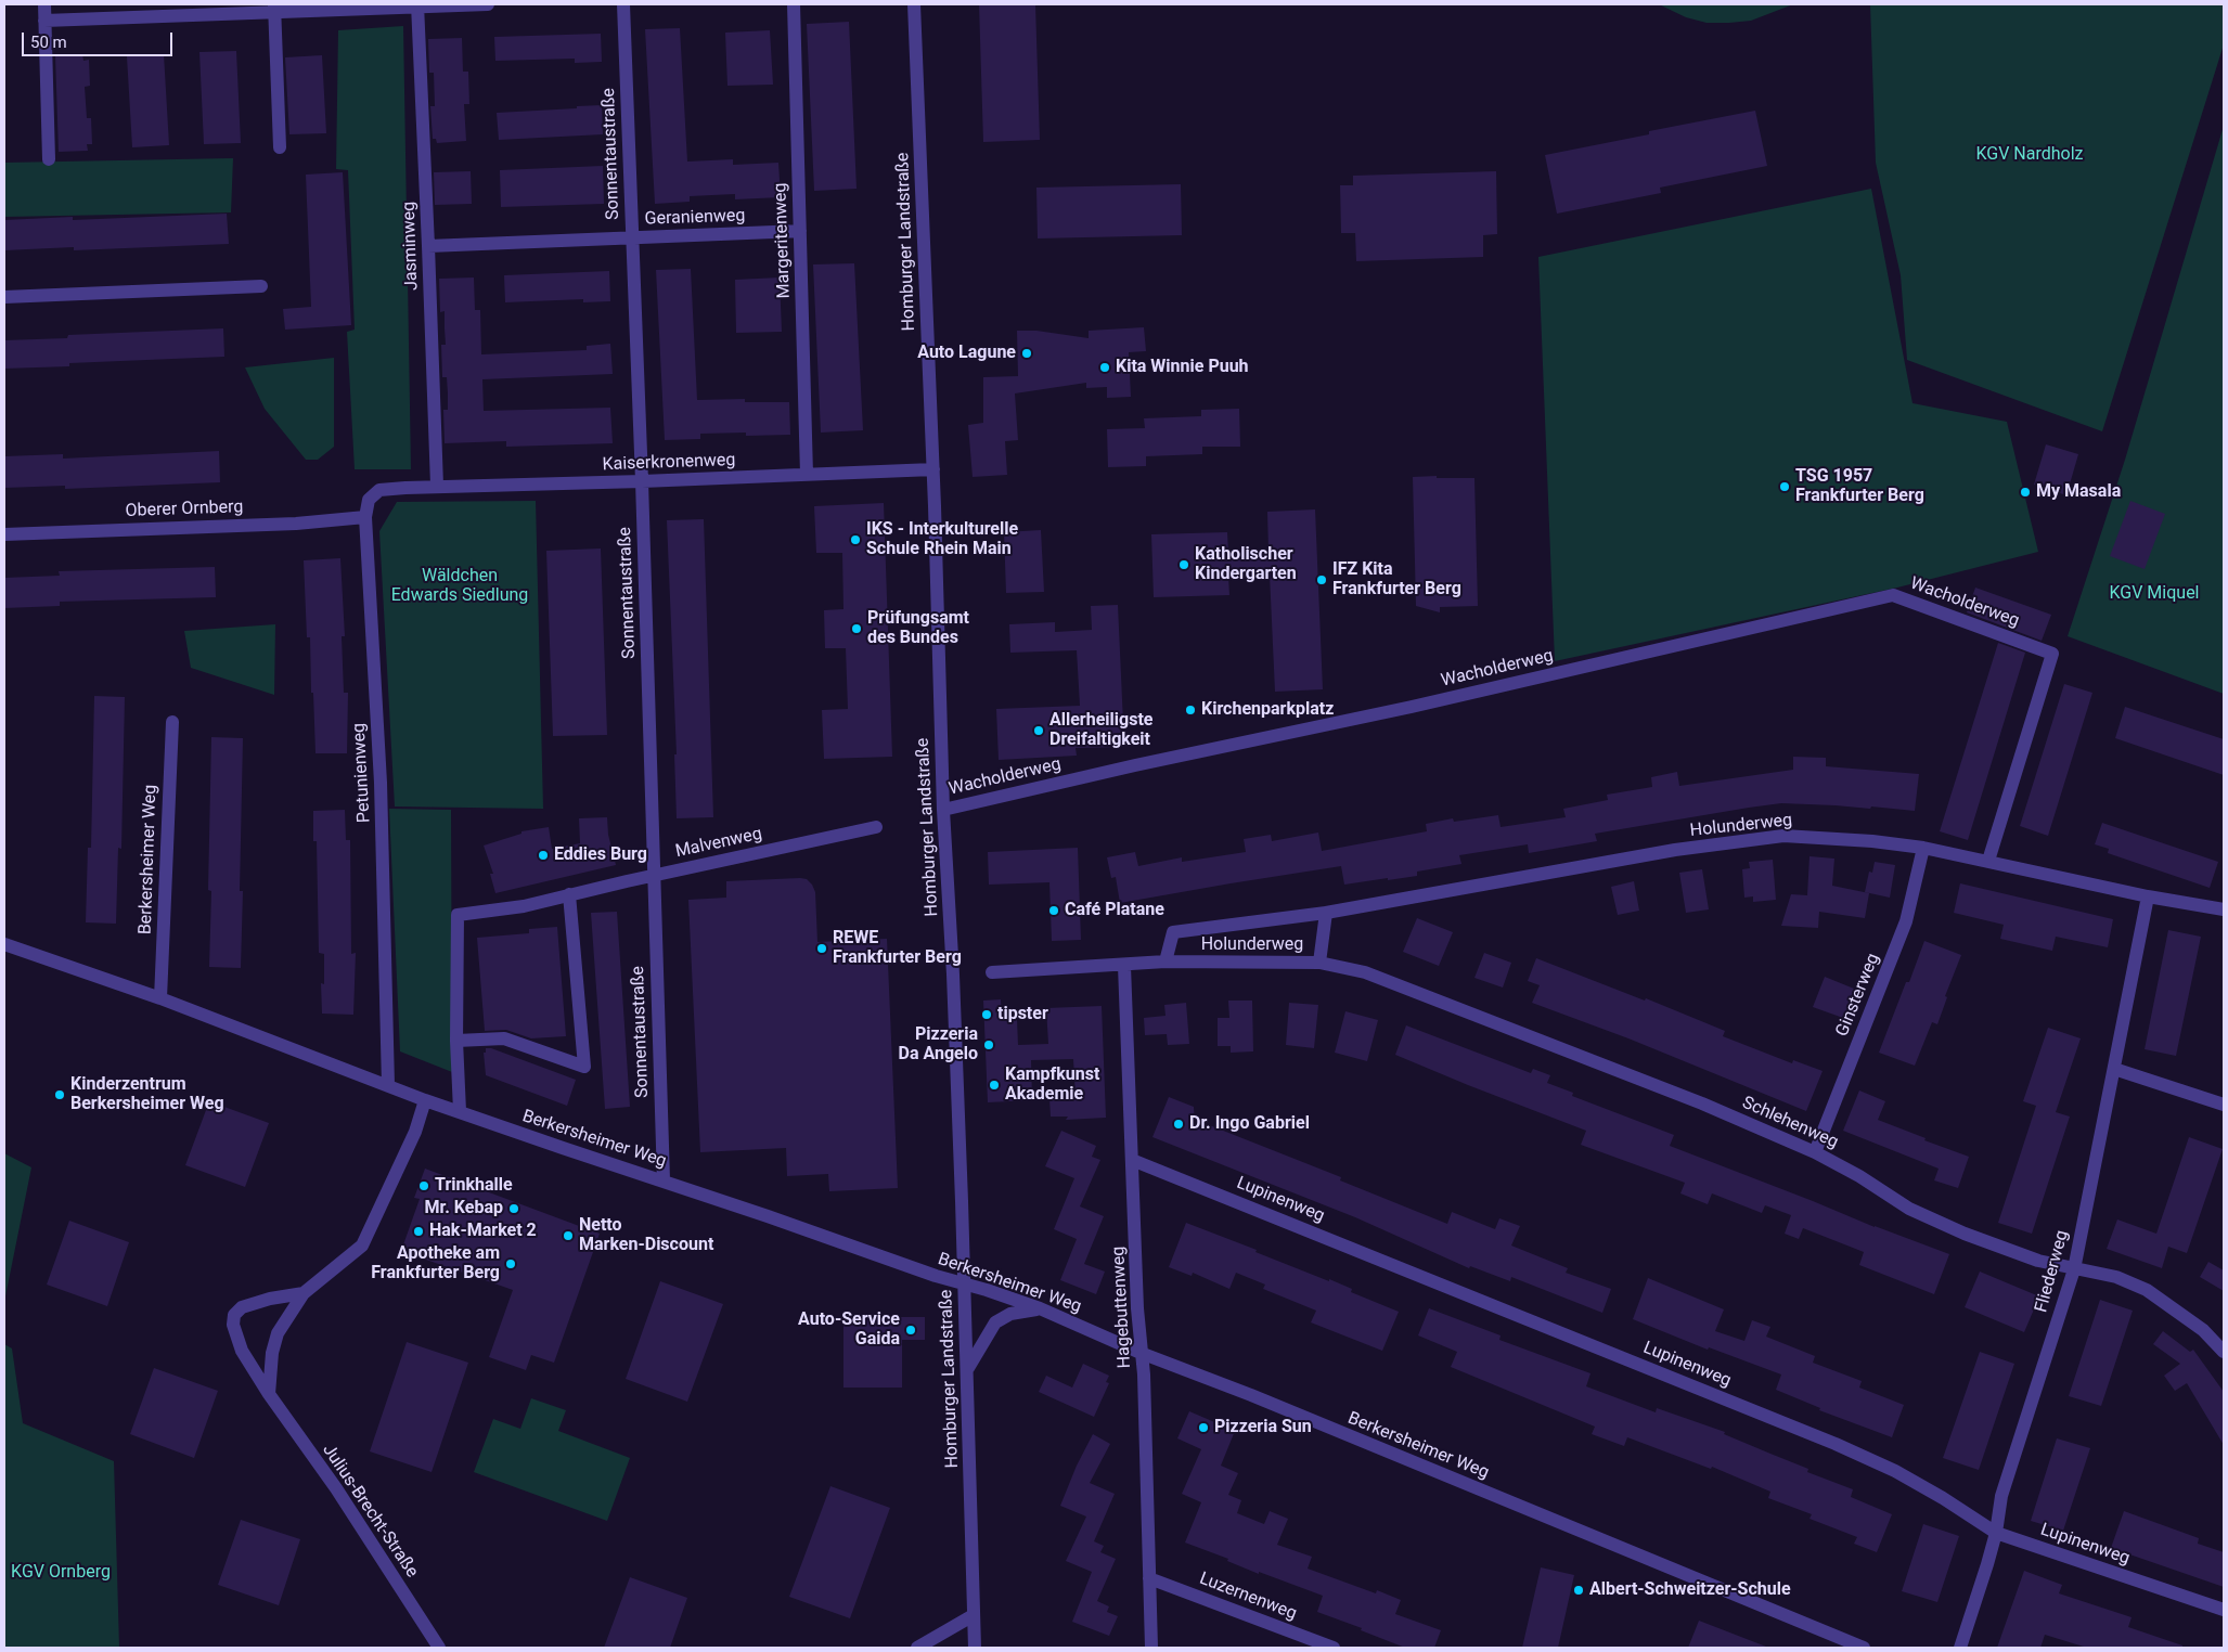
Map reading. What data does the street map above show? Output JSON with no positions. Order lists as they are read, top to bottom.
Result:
{
  "streets": {
    "street": [
      "Sonnentaustraße",
      "Geranienweg",
      "Margeritenweg",
      "Homburger Landstraße",
      "Jasminweg",
      "Kaiserkronenweg",
      "Oberer Ornberg",
      "Wacholderweg",
      "Petunienweg",
      "Holunderweg",
      "Malvenweg",
      "Berkersheimer Weg",
      "Ginsterweg",
      "Schlehenweg",
      "Lupinenweg",
      "Fliederweg",
      "Hagebuttenweg",
      "Julius-Brecht-Straße",
      "Luzernenweg"
    ]
  },
  "crossings": [
    ["Sonnentaustraße", "Geranienweg"],
    ["Sonnentaustraße", "Kaiserkronenweg"],
    ["Sonnentaustraße", "Malvenweg"],
    ["Sonnentaustraße", "Berkersheimer Weg"],
    ["Geranienweg", "Margeritenweg"],
    ["Geranienweg", "Jasminweg"],
    ["Margeritenweg", "Kaiserkronenweg"],
    ["Homburger Landstraße", "Kaiserkronenweg"],
    ["Homburger Landstraße", "Wacholderweg"],
    ["Homburger Landstraße", "Berkersheimer Weg"],
    ["Jasminweg", "Kaiserkronenweg"],
    ["Kaiserkronenweg", "Petunienweg"],
    ["Oberer Ornberg", "Petunienweg"],
    ["Wacholderweg", "Holunderweg"],
    ["Petunienweg", "Berkersheimer Weg"],
    ["Holunderweg", "Ginsterweg"],
    ["Holunderweg", "Schlehenweg"],
    ["Holunderweg", "Fliederweg"],
    ["Holunderweg", "Hagebuttenweg"],
    ["Malvenweg", "Berkersheimer Weg"],
    ["Berkersheimer Weg", "Hagebuttenweg"],
    ["Ginsterweg", "Schlehenweg"],
    ["Schlehenweg", "Fliederweg"],
    ["Lupinenweg", "Fliederweg"],
    ["Lupinenweg", "Hagebuttenweg"],
    ["Hagebuttenweg", "Luzernenweg"]
  ],
  "parks": [
    "KGV Nardholz",
    "Wäldchen Edwards Siedlung",
    "KGV Miquel",
    "KGV Ornberg"
  ],
  "places": [
    "Auto Lagune",
    "Kita Winnie Puuh",
    "TSG 1957 Frankfurter Berg",
    "My Masala",
    "IKS - Interkulturelle Schule Rhein Main",
    "Katholischer Kindergarten",
    "IFZ Kita Frankfurter Berg",
    "Prüfungsamt des Bundes",
    "Kirchenparkplatz",
    "Allerheiligste Dreifaltigkeit",
    "Eddies Burg",
    "Café Platane",
    "REWE Frankfurter Berg",
    "tipster",
    "Pizzeria Da Angelo",
    "Kampfkunst Akademie",
    "Kinderzentrum Berkersheimer Weg",
    "Dr. Ingo Gabriel",
    "Trinkhalle",
    "Mr. Kebap",
    "Hak-Market 2",
    "Netto Marken-Discount",
    "Apotheke am Frankfurter Berg",
    "Auto-Service Gaida",
    "Pizzeria Sun",
    "Albert-Schweitzer-Schule"
  ],
  "scale_bar": "50 m"
}
